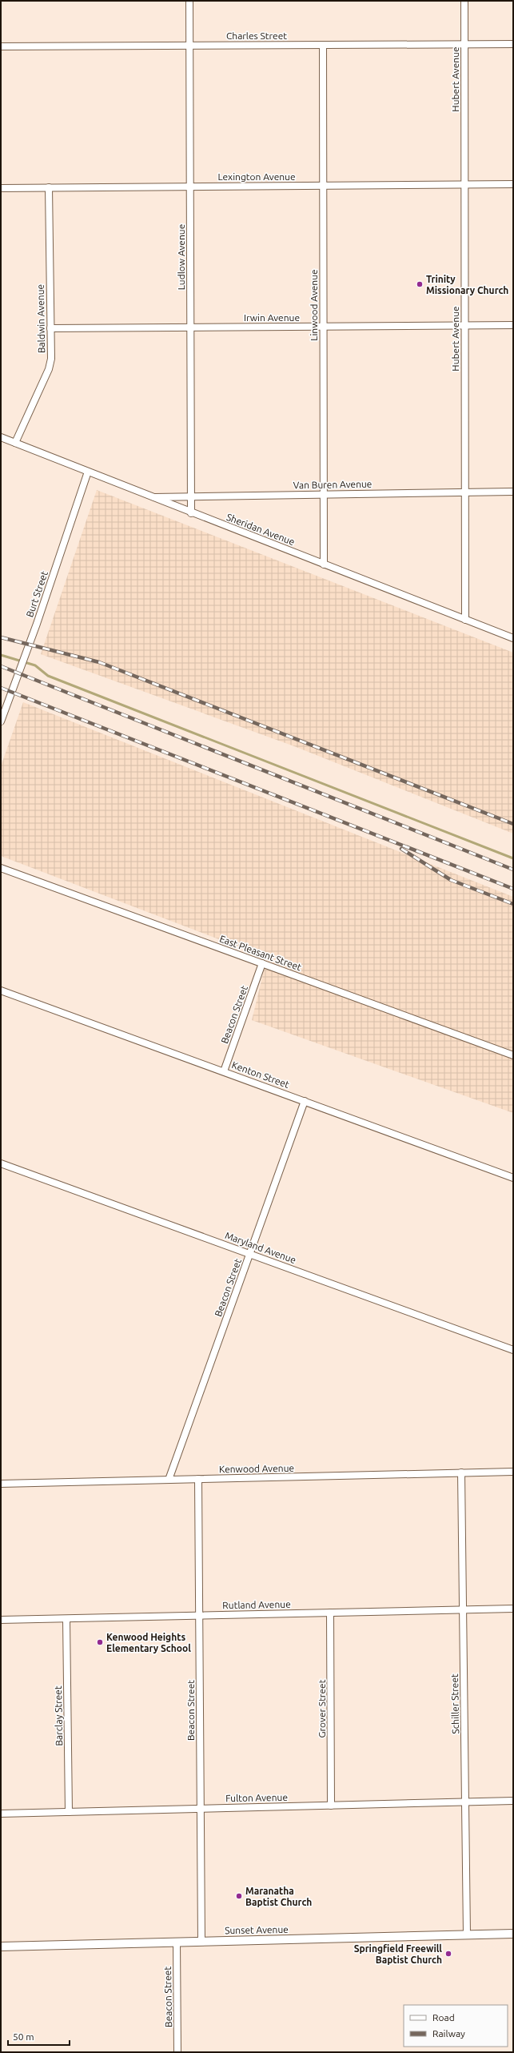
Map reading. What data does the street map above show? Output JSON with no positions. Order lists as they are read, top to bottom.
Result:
{
  "streets": {
    "street": [
      "Charles Street",
      "Hubert Avenue",
      "Lexington Avenue",
      "Ludlow Avenue",
      "Linwood Avenue",
      "Irwin Avenue",
      "Baldwin Avenue",
      "Van Buren Avenue",
      "Sheridan Avenue",
      "Burt Street",
      "East Pleasant Street",
      "Beacon Street",
      "Kenton Street",
      "Maryland Avenue",
      "Kenwood Avenue",
      "Rutland Avenue",
      "Schiller Street",
      "Grover Street",
      "Barclay Street",
      "Fulton Avenue",
      "Sunset Avenue"
    ]
  },
  "crossings": [
    ["Charles Street", "Hubert Avenue"],
    ["Charles Street", "Ludlow Avenue"],
    ["Charles Street", "Linwood Avenue"],
    ["Hubert Avenue", "Lexington Avenue"],
    ["Hubert Avenue", "Irwin Avenue"],
    ["Hubert Avenue", "Van Buren Avenue"],
    ["Hubert Avenue", "Sheridan Avenue"],
    ["Lexington Avenue", "Ludlow Avenue"],
    ["Lexington Avenue", "Linwood Avenue"],
    ["Lexington Avenue", "Baldwin Avenue"],
    ["Ludlow Avenue", "Irwin Avenue"],
    ["Ludlow Avenue", "Van Buren Avenue"],
    ["Ludlow Avenue", "Sheridan Avenue"],
    ["Linwood Avenue", "Irwin Avenue"],
    ["Linwood Avenue", "Van Buren Avenue"],
    ["Linwood Avenue", "Sheridan Avenue"],
    ["Irwin Avenue", "Baldwin Avenue"],
    ["Baldwin Avenue", "Sheridan Avenue"],
    ["Van Buren Avenue", "Sheridan Avenue"],
    ["Sheridan Avenue", "Burt Street"],
    ["East Pleasant Street", "Beacon Street"],
    ["Beacon Street", "Kenton Street"],
    ["Beacon Street", "Maryland Avenue"],
    ["Beacon Street", "Kenwood Avenue"],
    ["Beacon Street", "Rutland Avenue"],
    ["Beacon Street", "Fulton Avenue"],
    ["Beacon Street", "Sunset Avenue"],
    ["Kenwood Avenue", "Schiller Street"],
    ["Rutland Avenue", "Schiller Street"],
    ["Rutland Avenue", "Grover Street"],
    ["Rutland Avenue", "Barclay Street"],
    ["Schiller Street", "Fulton Avenue"],
    ["Schiller Street", "Sunset Avenue"],
    ["Grover Street", "Fulton Avenue"],
    ["Barclay Street", "Fulton Avenue"]
  ],
  "places": [
    "Trinity Missionary Church",
    "Kenwood Heights Elementary School",
    "Maranatha Baptist Church",
    "Springfield Freewill Baptist Church"
  ],
  "legend": ["Road", "Railway"],
  "scale_bar": "50 m"
}
